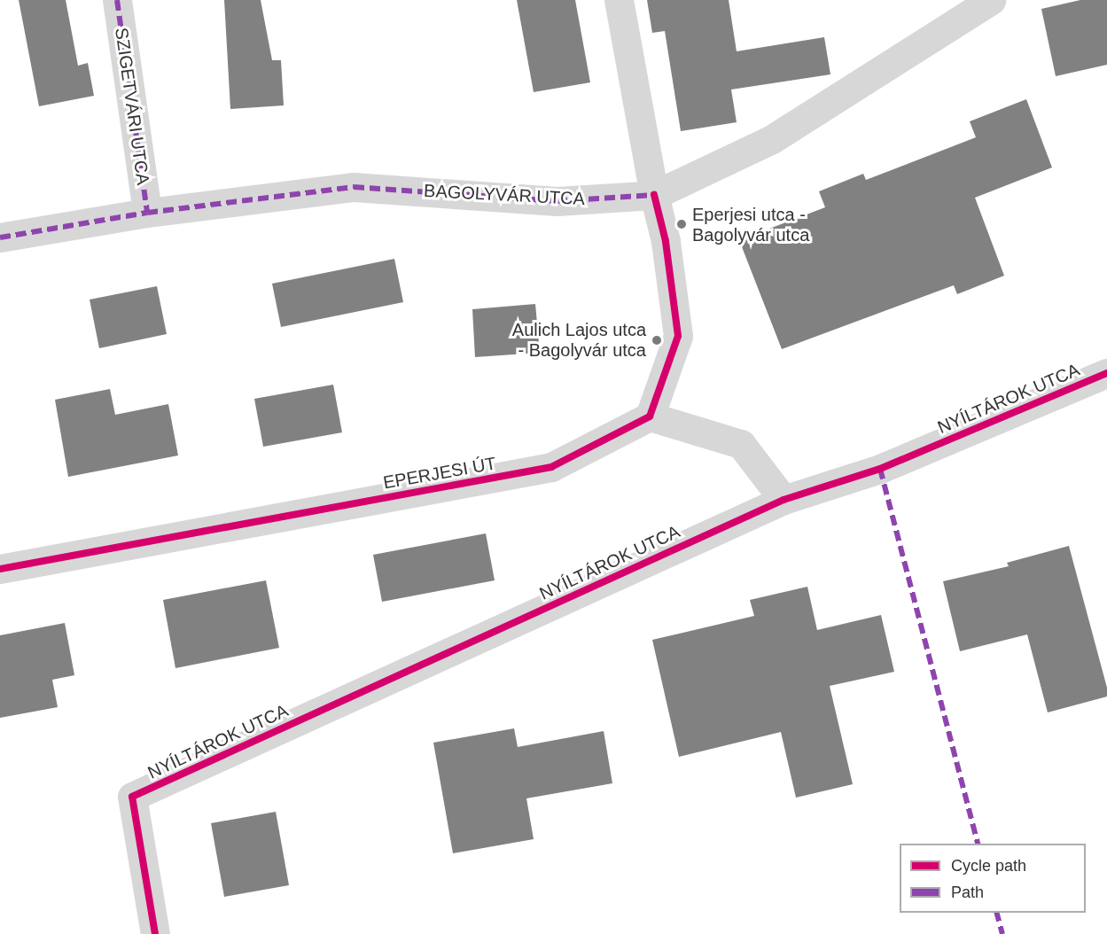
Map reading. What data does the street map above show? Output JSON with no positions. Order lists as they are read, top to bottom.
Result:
{
  "streets": {
    "street": [
      "SZIGETVÁRI UTCA",
      "BAGOLYVÁR UTCA",
      "NYÍLTÁROK UTCA",
      "EPERJESI ÚT"
    ]
  },
  "crossings": [
    ["SZIGETVÁRI UTCA", "BAGOLYVÁR UTCA"]
  ],
  "places": ["Eperjesi utca - Bagolyvár utca", "Aulich Lajos utca - Bagolyvár utca"],
  "legend": ["Cycle path", "Path"]
}
